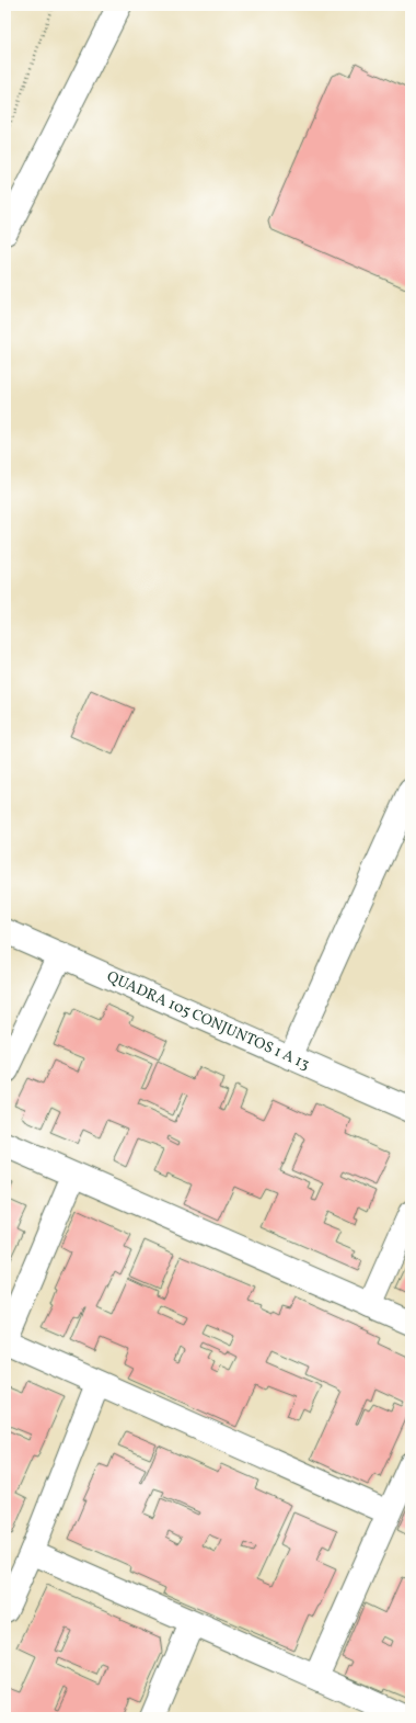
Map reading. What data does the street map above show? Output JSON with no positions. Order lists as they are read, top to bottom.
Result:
{
  "streets": {
    "street": ["QUADRA 105 CONJUNTOS 1 A 13"]
  }
}
